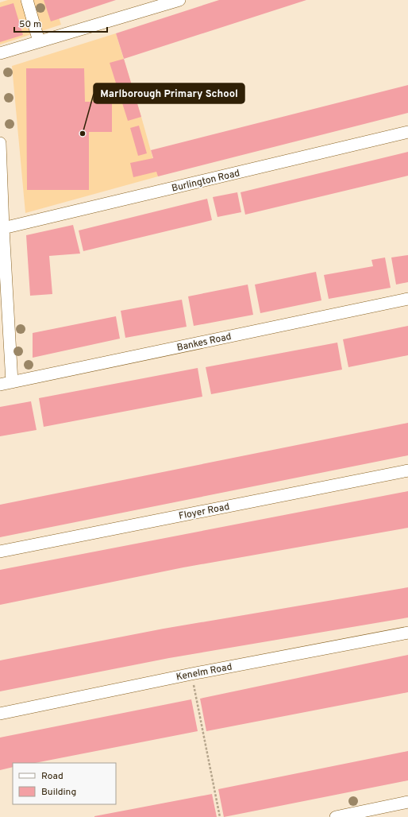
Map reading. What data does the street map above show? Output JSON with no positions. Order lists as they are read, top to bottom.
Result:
{
  "streets": {
    "street": [
      "Burlington Road",
      "Bankes Road",
      "Floyer Road",
      "Kenelm Road"
    ]
  },
  "places": ["Marlborough Primary School"],
  "legend": ["Road", "Building"],
  "scale_bar": "50 m"
}
